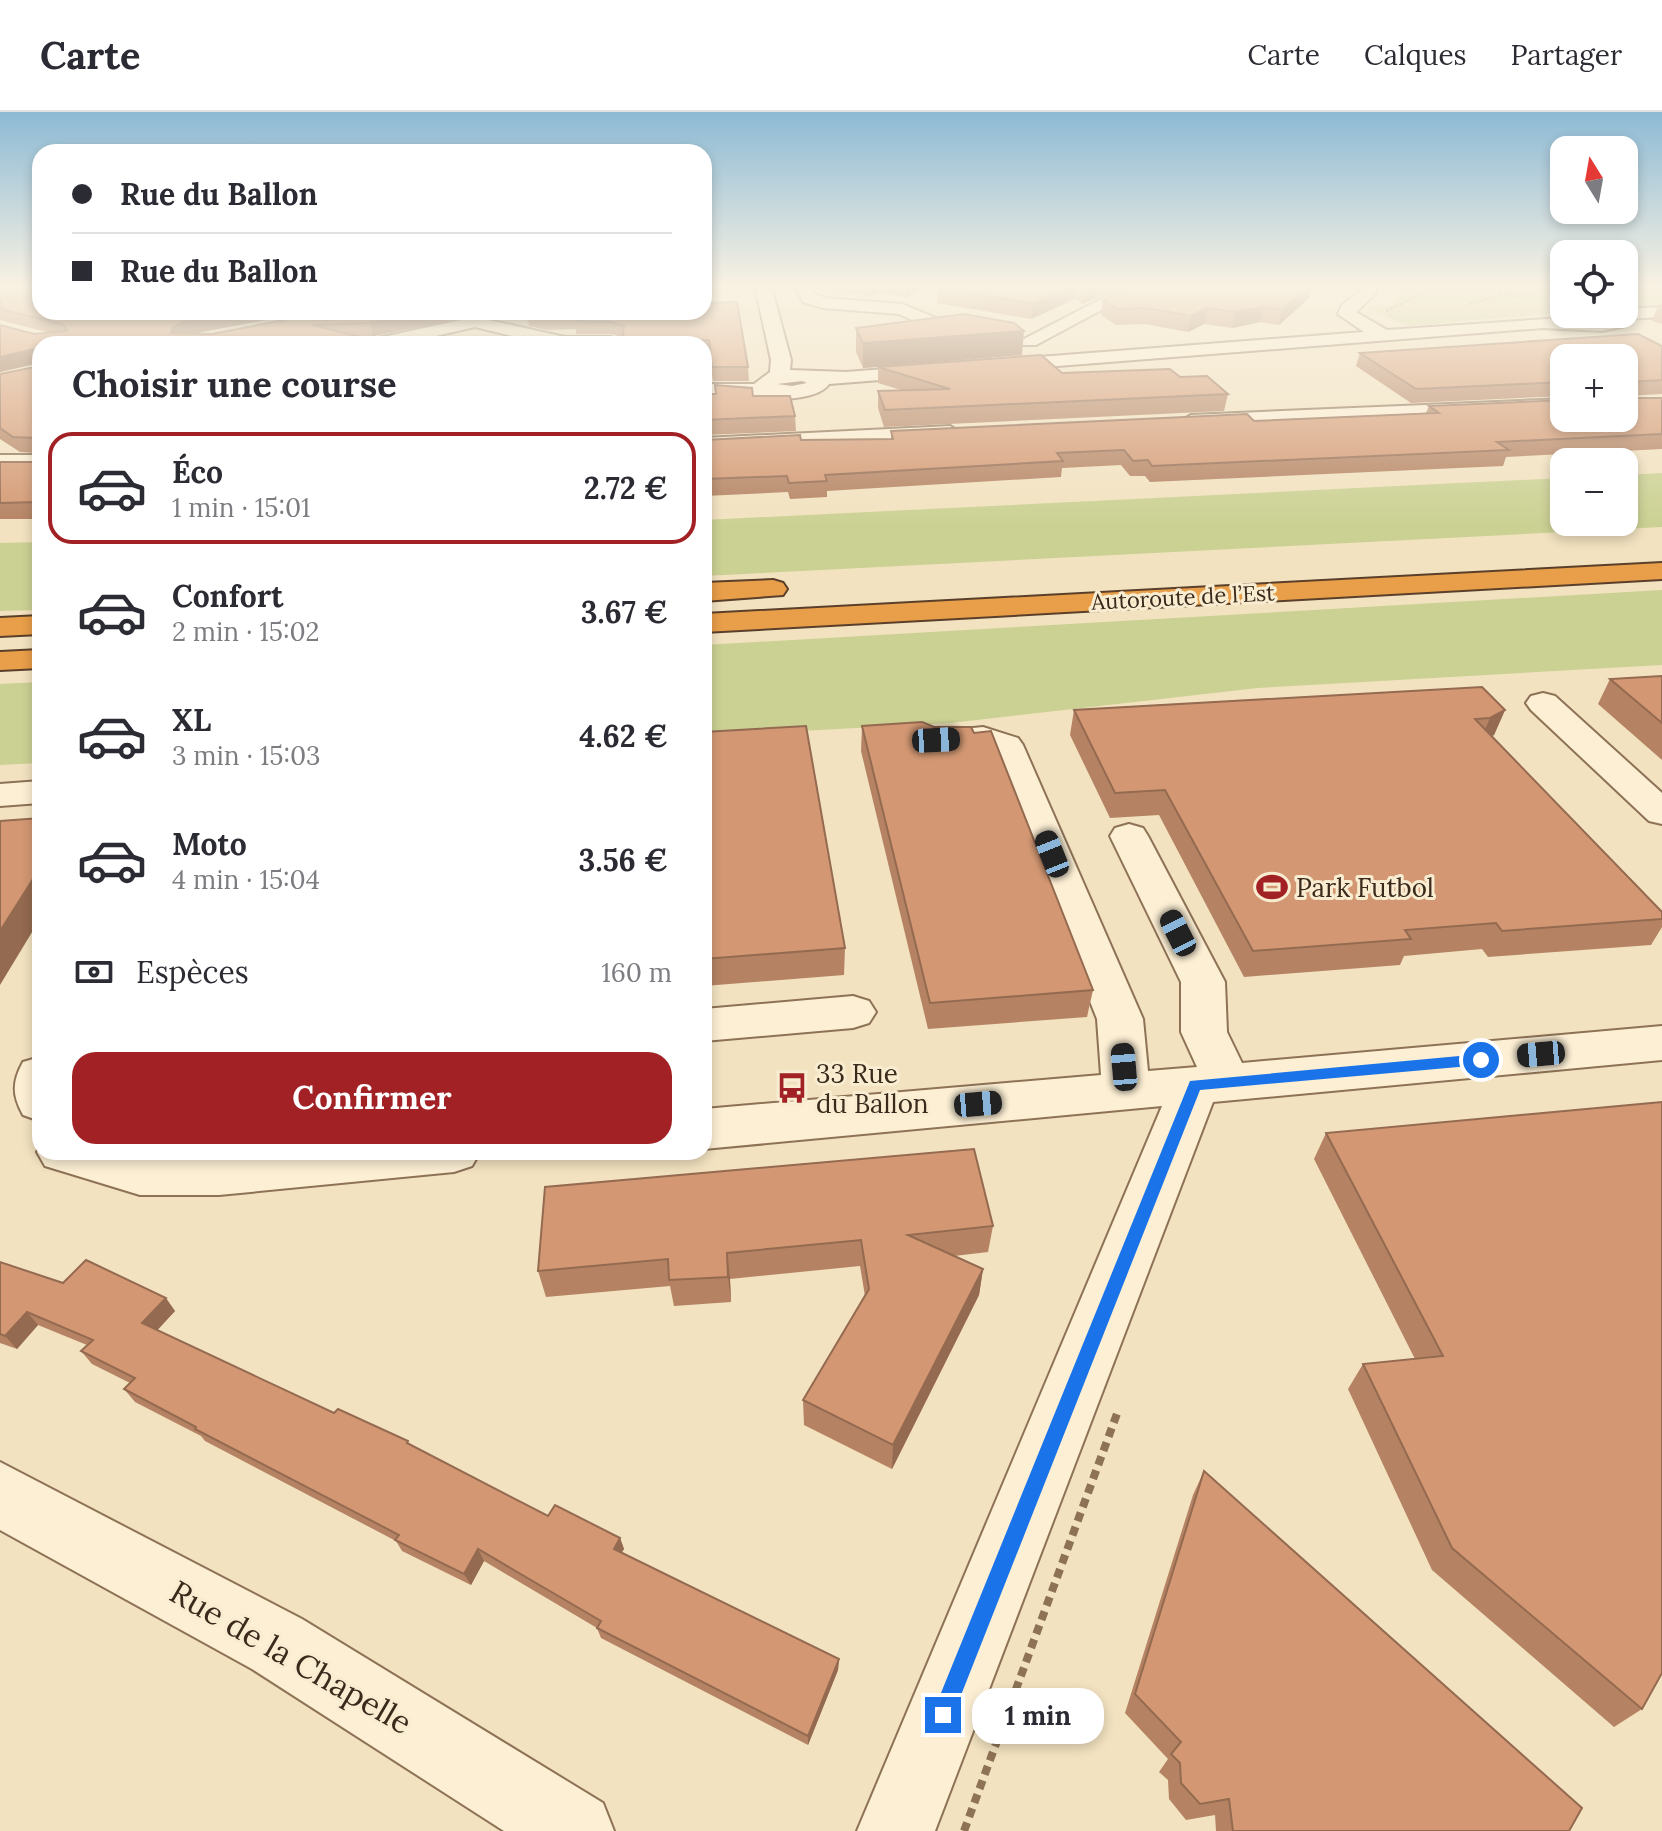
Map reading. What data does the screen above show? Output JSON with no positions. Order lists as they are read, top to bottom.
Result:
{
  "streets": {
    "highway": ["Autoroute de l’Est"],
    "street": ["Rue de la Chapelle"]
  },
  "places": {
    "sports": ["Park Futbol"],
    "bus stop": ["33 Rue du Ballon"]
  },
  "north": "top",
  "page": {
    "header": "Carte",
    "nav": ["Carte", "Calques", "Partager"],
    "map_buttons": ["+", "−"],
    "banner": ["Rue du Ballon", "Rue du Ballon"],
    "heading": "Choisir une course",
    "list": [
      {
        "name": "Éco",
        "note": "1 min · 15:01",
        "value": "2.72 €"
      },
      {
        "name": "Confort",
        "note": "2 min · 15:02",
        "value": "3.67 €"
      },
      {
        "name": "XL",
        "note": "3 min · 15:03",
        "value": "4.62 €"
      },
      {
        "name": "Moto",
        "note": "4 min · 15:04",
        "value": "3.56 €"
      }
    ],
    "pay": ["Espèces", "160 m"],
    "buttons": "Confirmer",
    "bubble": "1 min"
  }
}
